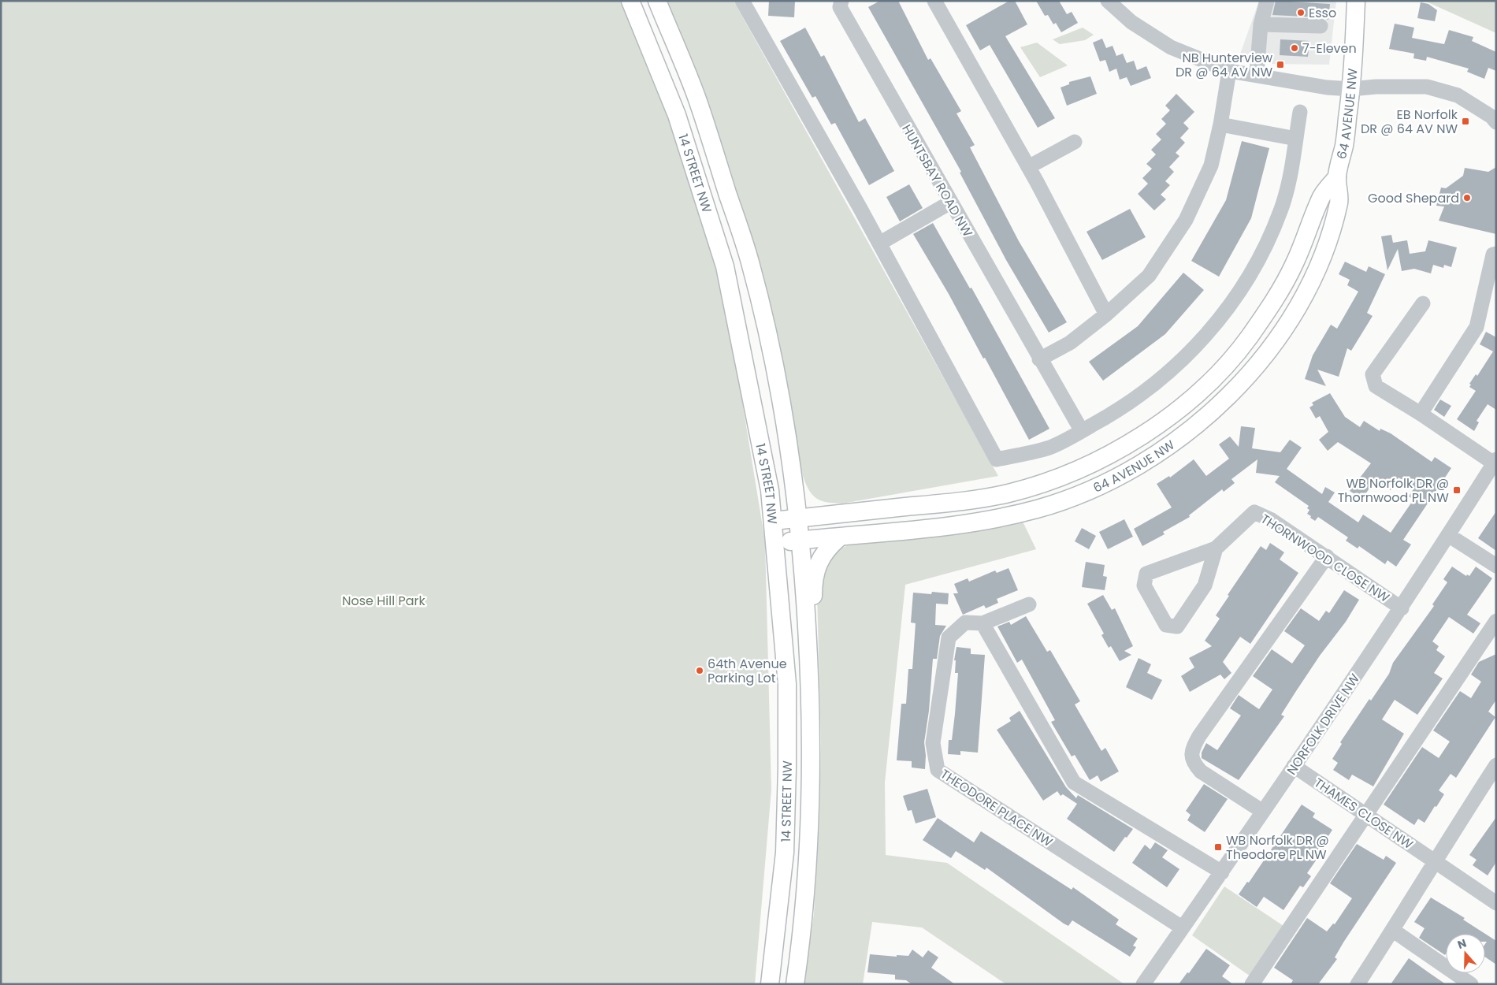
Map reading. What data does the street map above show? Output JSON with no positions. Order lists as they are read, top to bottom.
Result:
{
  "streets": {
    "main road": ["64 AVENUE NW", "14 STREET NW"],
    "street": [
      "HUNTSBAY ROAD NW",
      "THORNWOOD CLOSE NW",
      "NORFOLK DRIVE NW",
      "THEODORE PLACE NW",
      "THAMES CLOSE NW"
    ]
  },
  "crossings": [
    ["64 AVENUE NW", "14 STREET NW"],
    ["THORNWOOD CLOSE NW", "NORFOLK DRIVE NW"],
    ["NORFOLK DRIVE NW", "THEODORE PLACE NW"],
    ["NORFOLK DRIVE NW", "THAMES CLOSE NW"]
  ],
  "parks": ["Nose Hill Park"],
  "places": {
    "other": [
      "Esso",
      "7-Eleven",
      "Good Shepard",
      "64th Avenue Parking Lot"
    ],
    "transit": [
      "NB Hunterview DR @ 64 AV NW",
      "EB Norfolk DR @ 64 AV NW",
      "WB Norfolk DR @ Thornwood PL NW",
      "WB Norfolk DR @ Theodore PL NW"
    ]
  },
  "north": "top"
}
